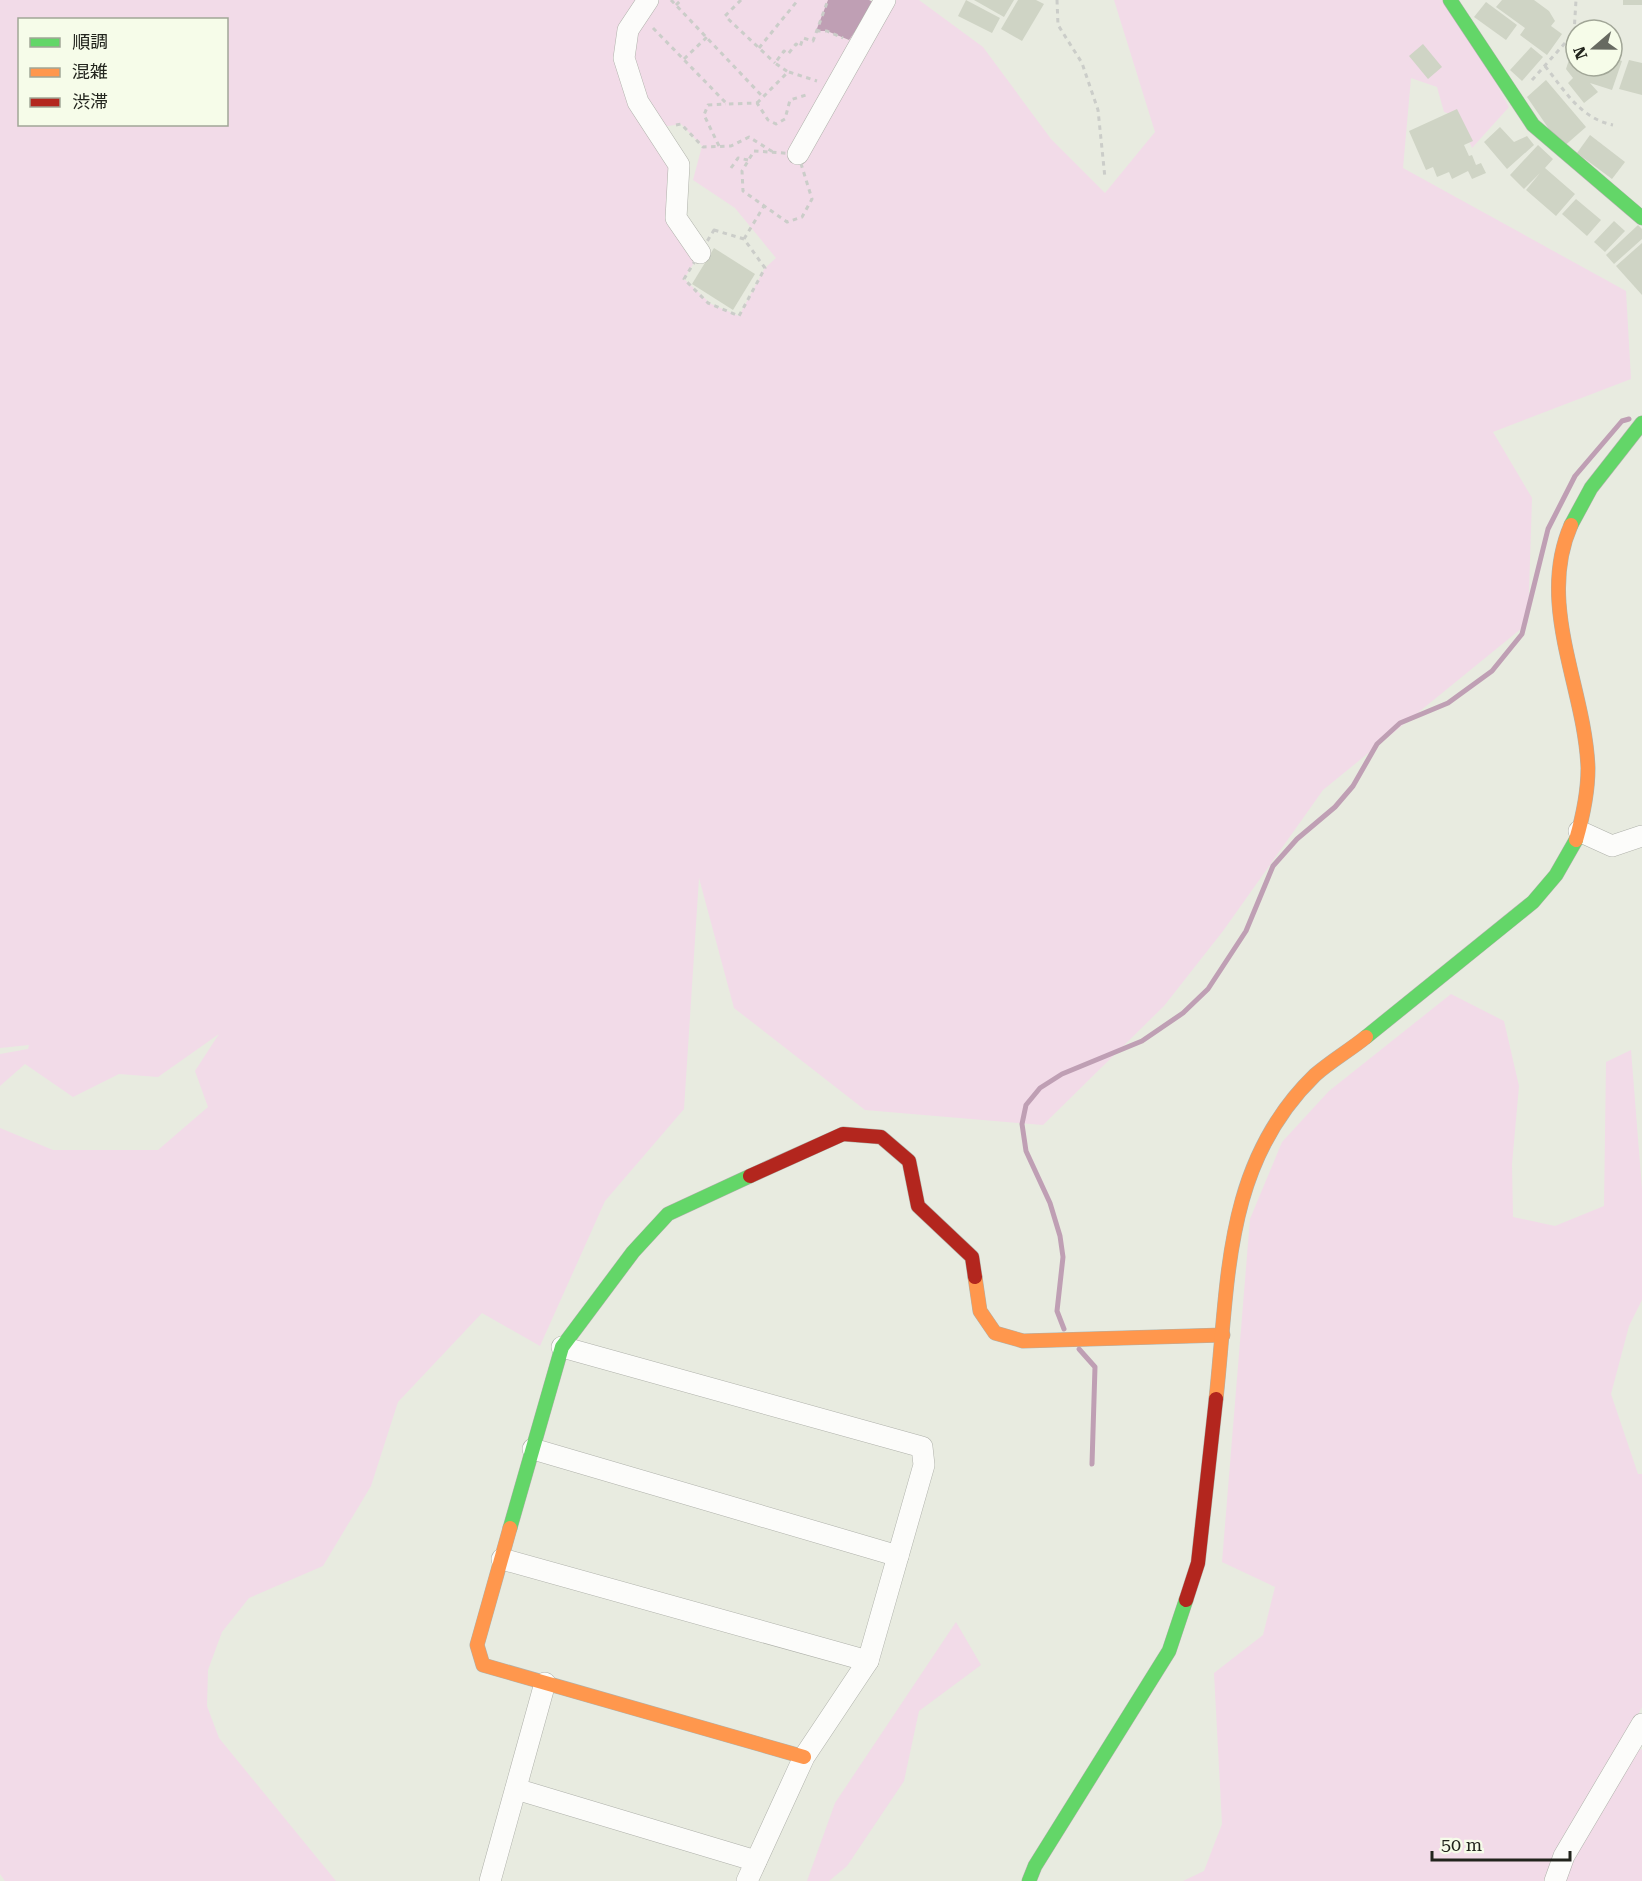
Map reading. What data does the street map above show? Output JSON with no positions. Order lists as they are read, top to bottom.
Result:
{
  "legend": ["順調", "混雑", "渋滞"],
  "scale_bar": "50 m",
  "north": "left"
}
